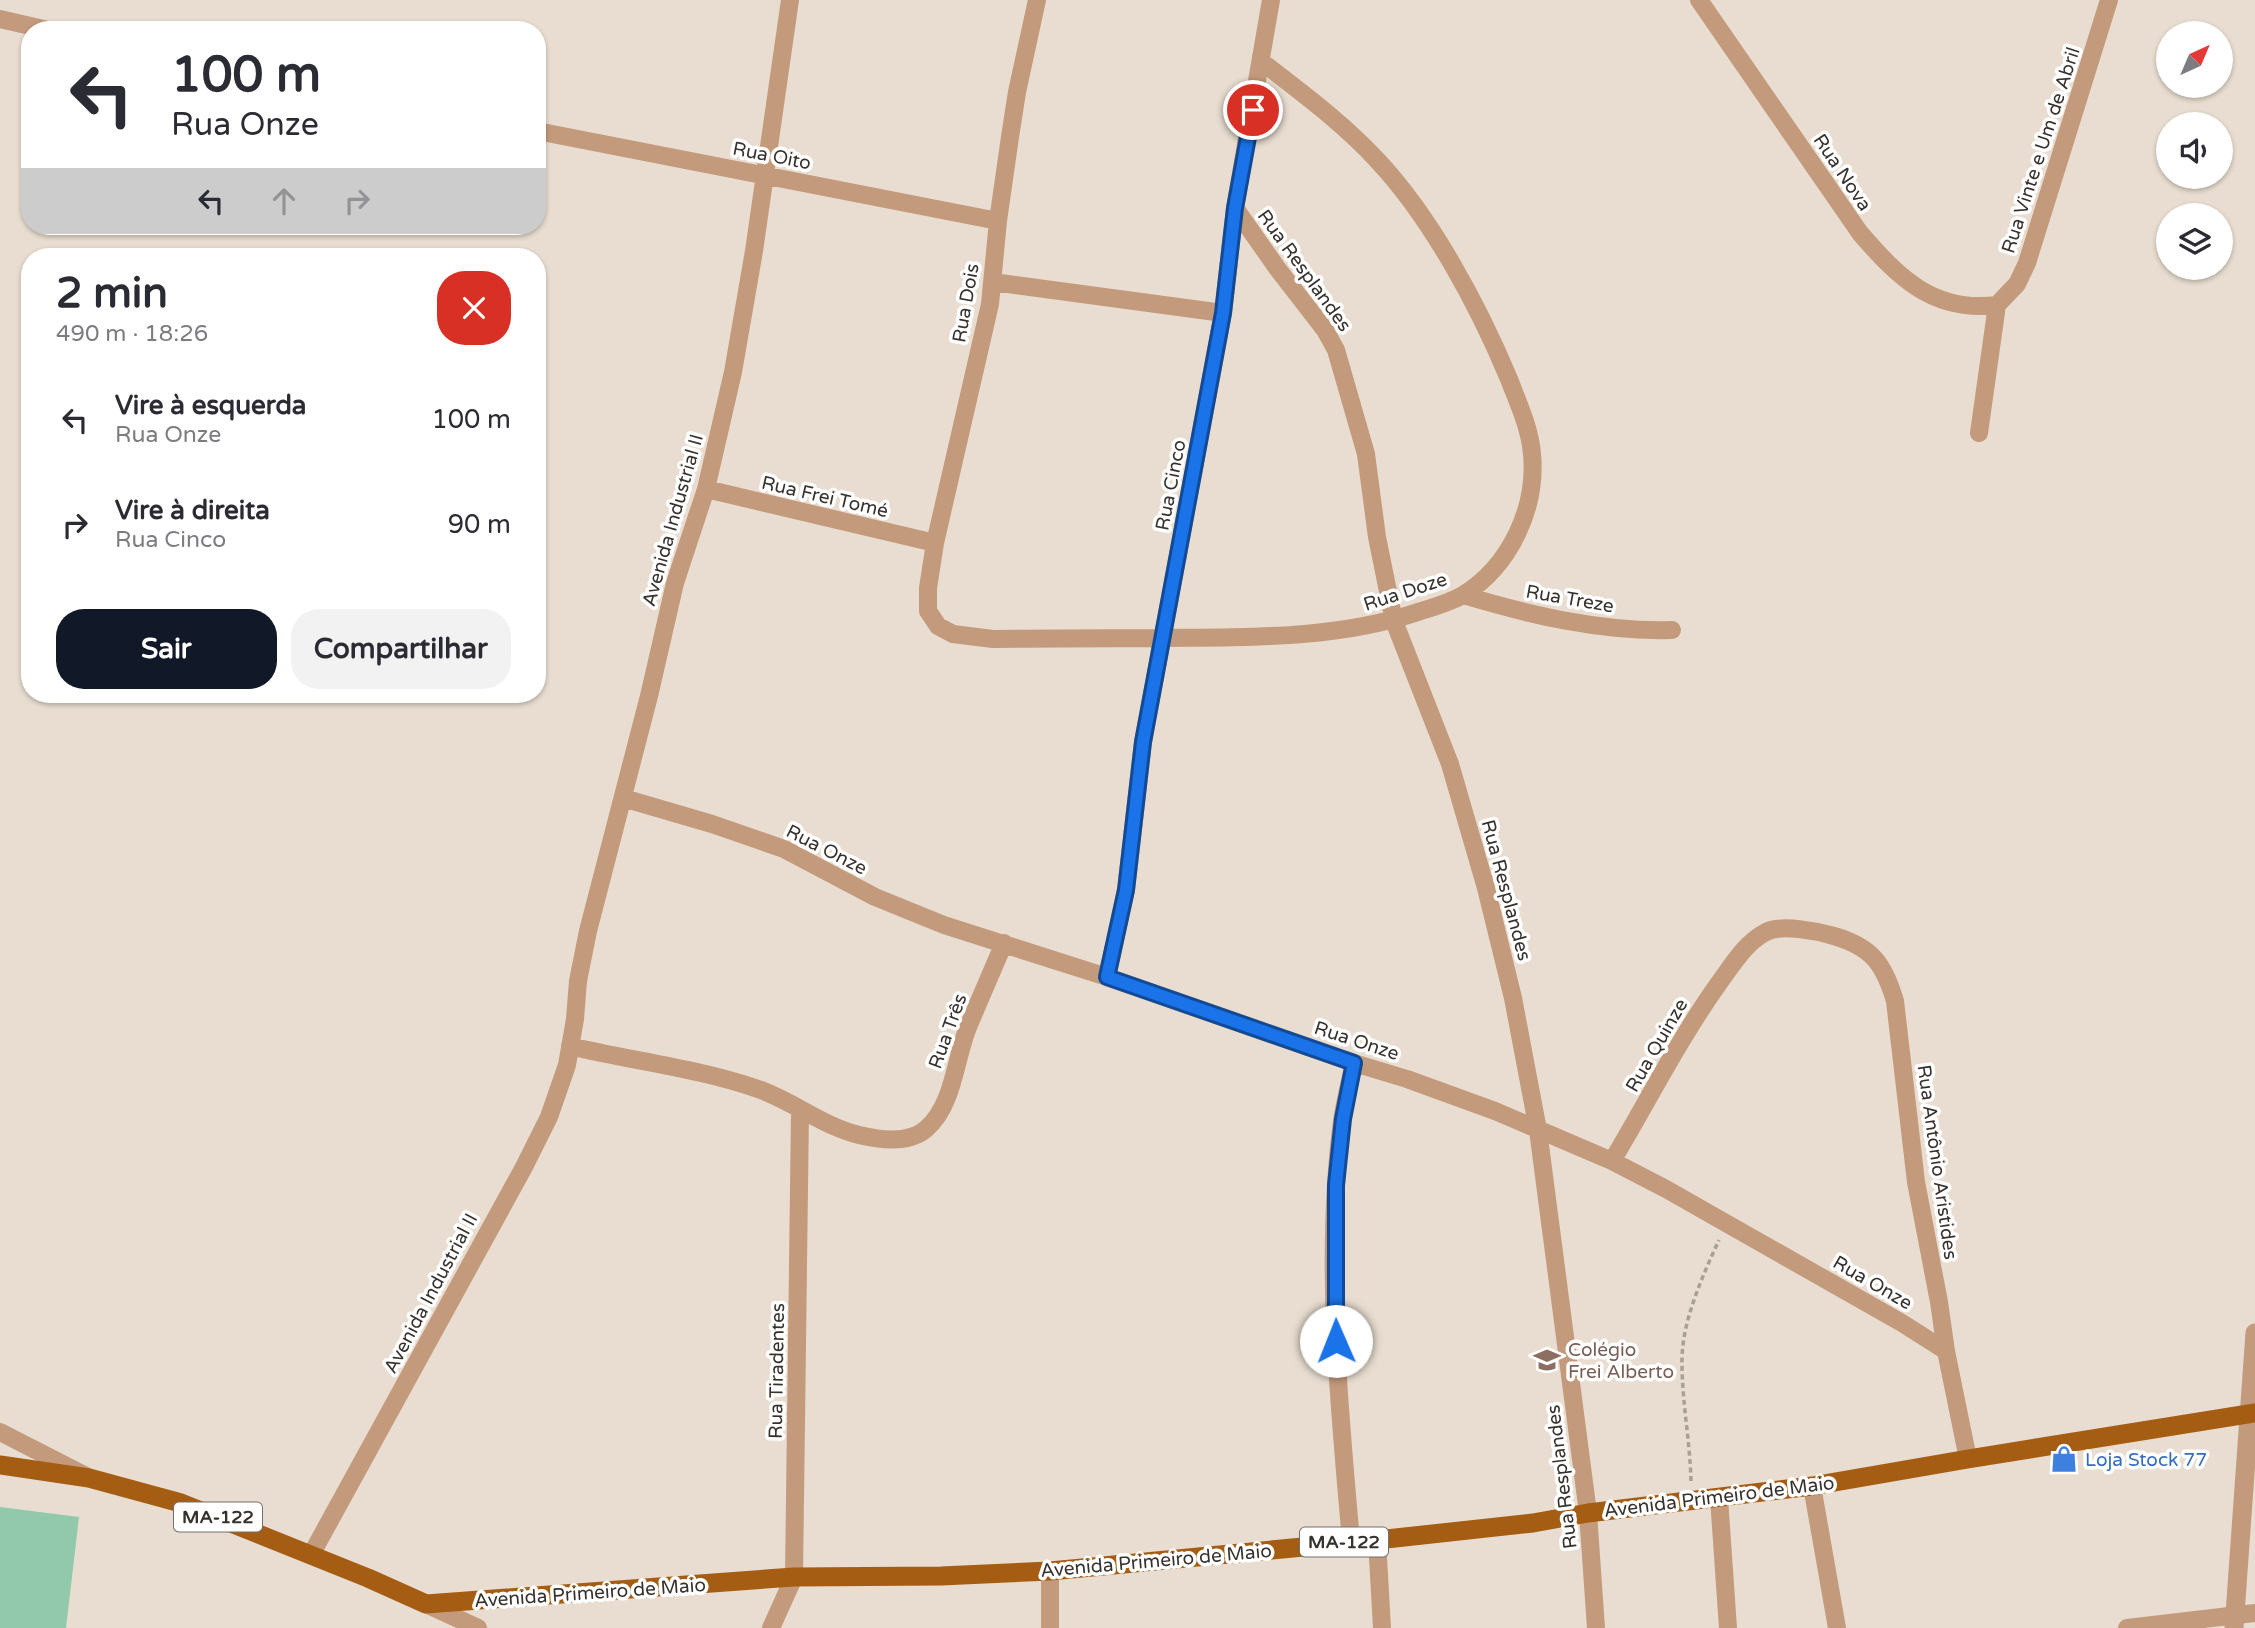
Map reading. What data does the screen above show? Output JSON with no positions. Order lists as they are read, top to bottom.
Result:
{
  "streets": {
    "main road": ["Avenida Primeiro de Maio", "MA-122"],
    "street": [
      "Rua Vinte e Um de Abril",
      "Rua Oito",
      "Rua Nova",
      "Rua Resplandes",
      "Rua Dois",
      "Rua Cinco",
      "Rua Frei Tomé",
      "Avenida Industrial II",
      "Rua Doze",
      "Rua Treze",
      "Rua Onze",
      "Rua Três",
      "Rua Quinze",
      "Rua Antônio Aristides",
      "Rua Tiradentes"
    ]
  },
  "crossings": [
    ["Rua Vinte e Um de Abril", "Rua Nova"],
    ["Rua Oito", "Rua Dois"],
    ["Rua Oito", "Avenida Industrial II"],
    ["Rua Resplandes", "Rua Cinco"],
    ["Rua Resplandes", "Rua Doze"],
    ["Rua Resplandes", "Rua Onze"],
    ["Rua Resplandes", "Avenida Primeiro de Maio"],
    ["Rua Dois", "Rua Frei Tomé"],
    ["Rua Dois", "Rua Doze"],
    ["Rua Cinco", "Rua Doze"],
    ["Rua Cinco", "Rua Onze"],
    ["Rua Frei Tomé", "Avenida Industrial II"],
    ["Avenida Industrial II", "Rua Onze"],
    ["Avenida Industrial II", "MA-122"],
    ["Rua Doze", "Rua Treze"],
    ["Rua Onze", "Rua Três"],
    ["Rua Onze", "Rua Quinze"],
    ["Rua Onze", "Rua Antônio Aristides"],
    ["Rua Três", "Rua Tiradentes"],
    ["Rua Quinze", "Rua Antônio Aristides"],
    ["Rua Tiradentes", "Avenida Primeiro de Maio"],
    ["Avenida Primeiro de Maio", "MA-122"]
  ],
  "places": {
    "school or university": ["Colégio Frei Alberto"],
    "shop": ["Loja Stock 77"]
  },
  "north": "top right",
  "page": {
    "turn": ["100 m", "Rua Onze"],
    "heading": ["2 min", "490 m · 18:26"],
    "list": [
      {
        "name": "Vire à esquerda",
        "note": "Rua Onze",
        "value": "100 m"
      },
      {
        "name": "Vire à direita",
        "note": "Rua Cinco",
        "value": "90 m"
      }
    ],
    "buttons": ["Sair", "Compartilhar"]
  }
}
